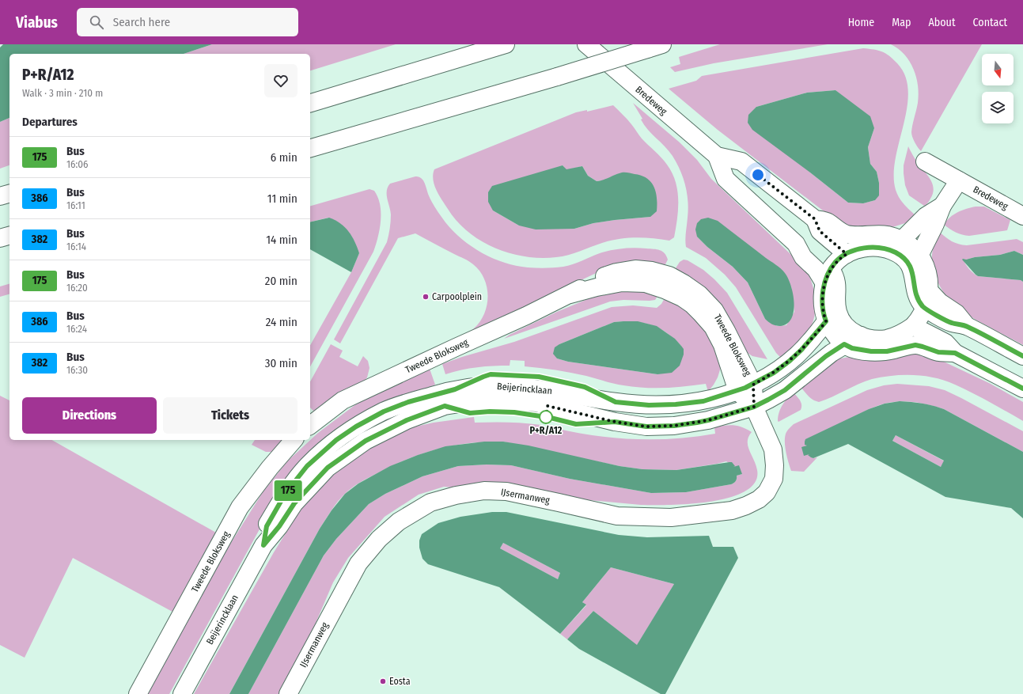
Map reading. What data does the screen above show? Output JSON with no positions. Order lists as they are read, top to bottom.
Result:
{
  "streets": {
    "main road": [
      "Bredeweg",
      "Tweede Bloksweg",
      "Beijerincklaan",
      "IJsermanweg"
    ]
  },
  "crossings": [
    ["Bredeweg", "Beijerincklaan"],
    ["Tweede Bloksweg", "Beijerincklaan"],
    ["Tweede Bloksweg", "IJsermanweg"],
    ["Beijerincklaan", "IJsermanweg"]
  ],
  "places": ["Carpoolplein", "P+R/A12", "Eosta"],
  "lines": ["bus line 175"],
  "north": "bottom",
  "page": {
    "header": "Viabus",
    "search": "Search here",
    "nav": [
      "Home",
      "Map",
      "About",
      "Contact"
    ],
    "on_map": "175",
    "heading": [
      ["P+R/A12", "Walk · 3 min · 210 m"],
      "Departures"
    ],
    "list": [
      {
        "mark": "175",
        "name": "Bus",
        "note": "16:06",
        "value": "6 min"
      },
      {
        "mark": "386",
        "name": "Bus",
        "note": "16:11",
        "value": "11 min"
      },
      {
        "mark": "382",
        "name": "Bus",
        "note": "16:14",
        "value": "14 min"
      },
      {
        "mark": "175",
        "name": "Bus",
        "note": "16:20",
        "value": "20 min"
      },
      {
        "mark": "386",
        "name": "Bus",
        "note": "16:24",
        "value": "24 min"
      },
      {
        "mark": "382",
        "name": "Bus",
        "note": "16:30",
        "value": "30 min"
      }
    ],
    "buttons": ["Directions", "Tickets"]
  }
}
